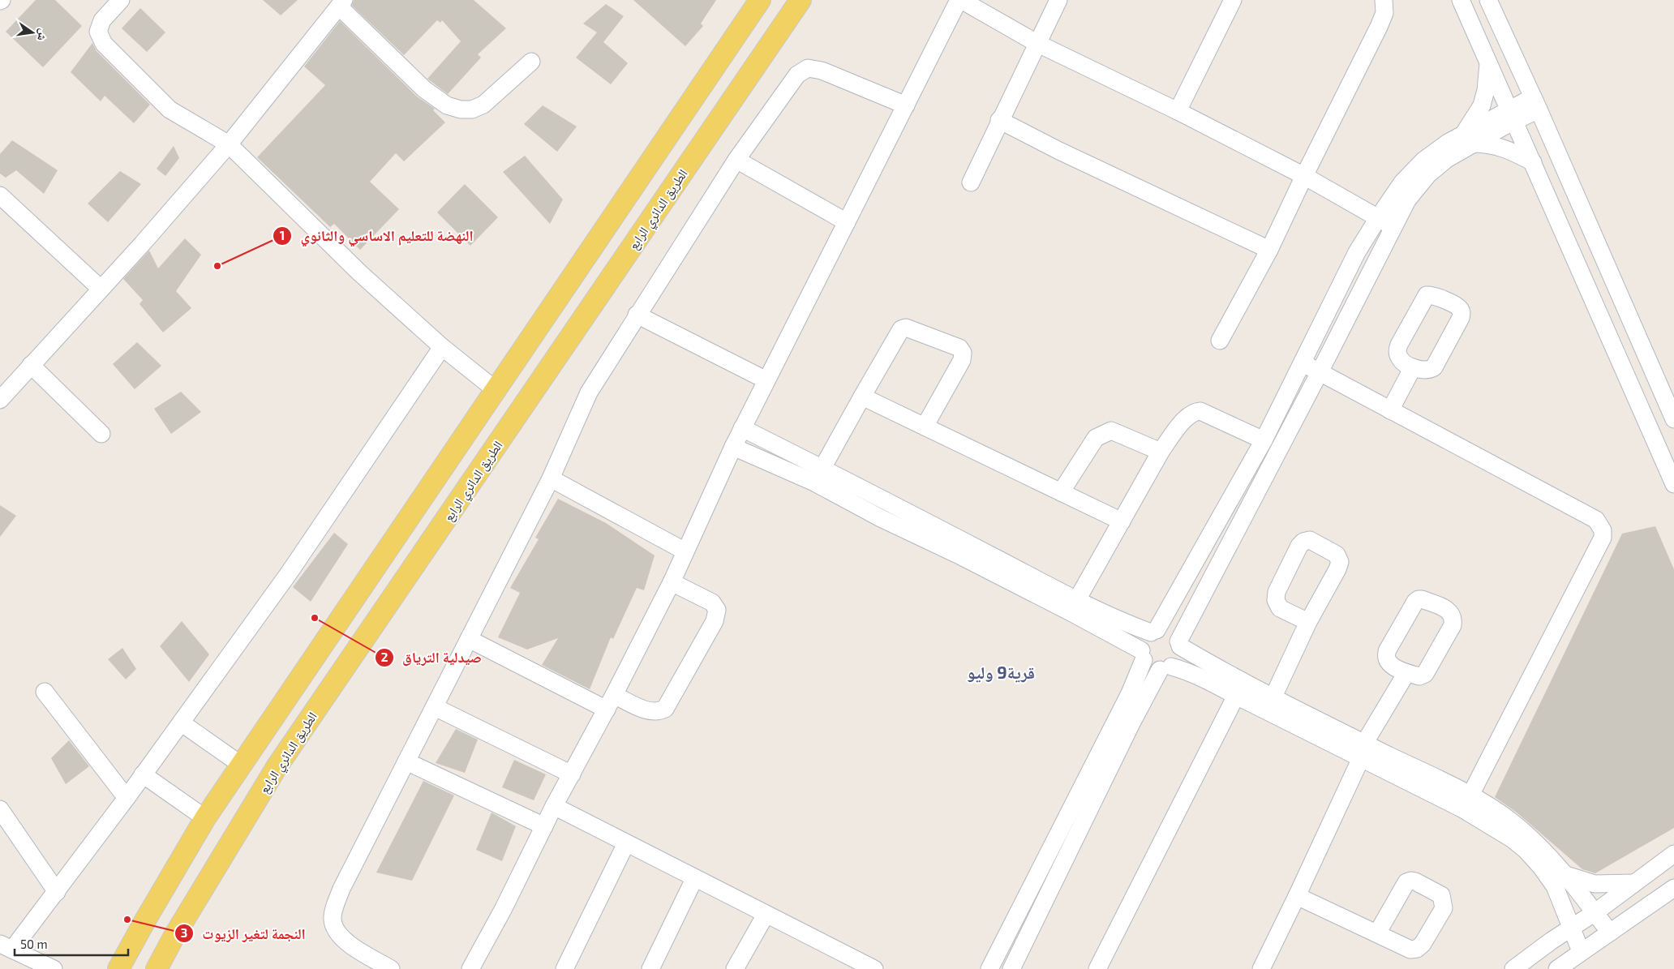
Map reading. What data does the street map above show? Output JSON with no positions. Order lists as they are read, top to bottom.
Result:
{
  "streets": {
    "main road": ["الطريق الدائري الرابع"]
  },
  "districts": ["قرية9 وليو"],
  "places": ["النهضة للتعليم الاساسي والثانوي", "صيدلية الترياق", "النجمة لتغير الزيوت"],
  "scale_bar": "50 m",
  "north": "right"
}
